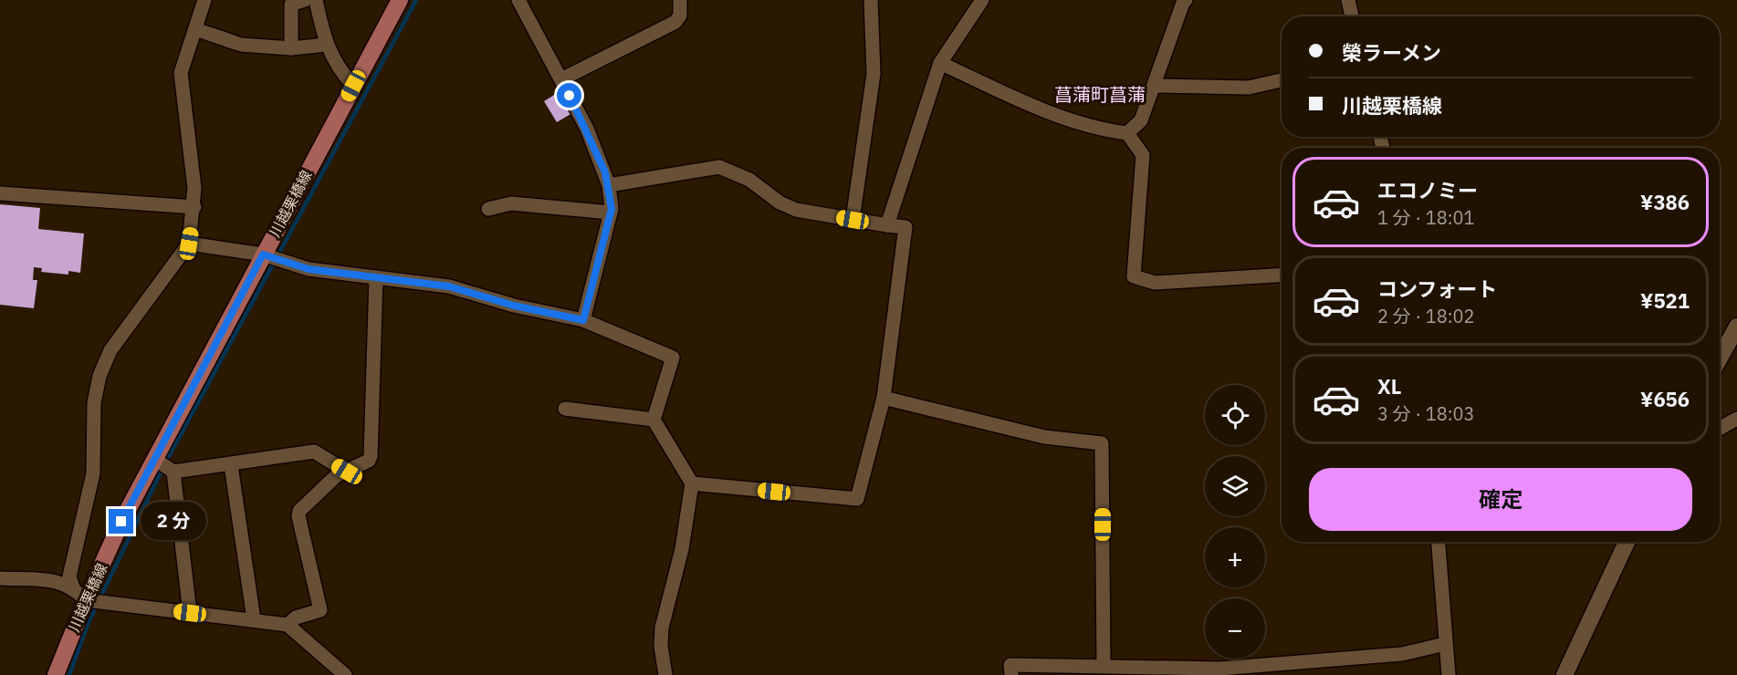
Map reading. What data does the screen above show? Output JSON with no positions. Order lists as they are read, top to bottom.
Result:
{
  "streets": {
    "main road": ["川越栗橋線"]
  },
  "districts": ["菖蒲町菖蒲"],
  "page": {
    "banner": ["榮ラーメン", "川越栗橋線"],
    "list": [
      {
        "name": "エコノミー",
        "note": "1 分 · 18:01",
        "value": "¥386"
      },
      {
        "name": "コンフォート",
        "note": "2 分 · 18:02",
        "value": "¥521"
      },
      {
        "name": "XL",
        "note": "3 分 · 18:03",
        "value": "¥656"
      }
    ],
    "map_buttons": ["+", "−"],
    "buttons": "確定",
    "bubble": "2 分"
  }
}
